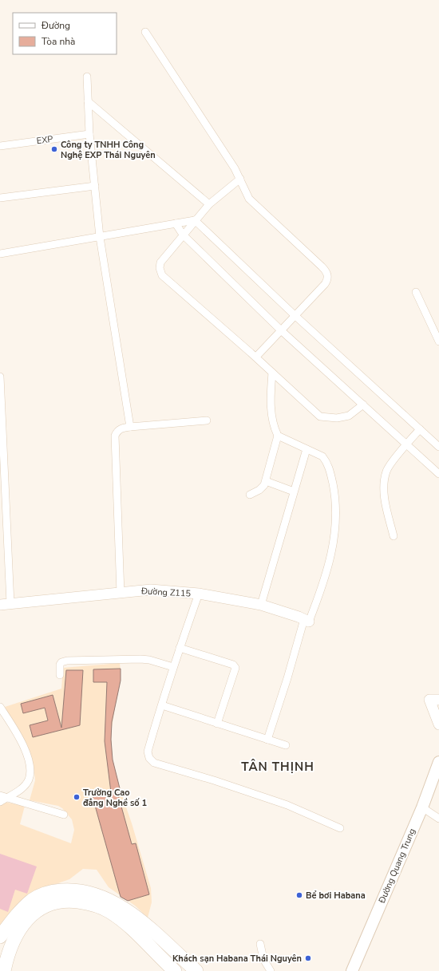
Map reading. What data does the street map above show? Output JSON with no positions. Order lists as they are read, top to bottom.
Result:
{
  "streets": {
    "main road": ["Đường Quang Trung"],
    "street": ["EXP", "Đường Z115"]
  },
  "districts": ["TÂN THỊNH"],
  "places": [
    "Công ty TNHH Công Nghệ EXP Thái Nguyên",
    "Trường Cao đẳng Nghề số 1",
    "Bể bơi Habana",
    "Khách sạn Habana Thái Nguyên"
  ],
  "legend": ["Đường", "Tòa nhà"]
}
